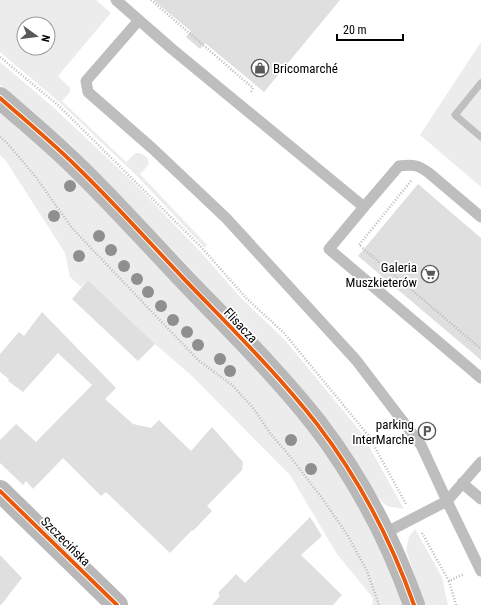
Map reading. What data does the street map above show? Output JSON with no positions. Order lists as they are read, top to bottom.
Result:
{
  "streets": {
    "street": ["Flisacza", "Szczecińska"]
  },
  "places": {
    "shop": ["Bricomarché"],
    "supermarket": ["Galeria Muszkieterów"],
    "parking": ["parking InterMarche"]
  },
  "scale_bar": "20 m",
  "north": "right"
}
